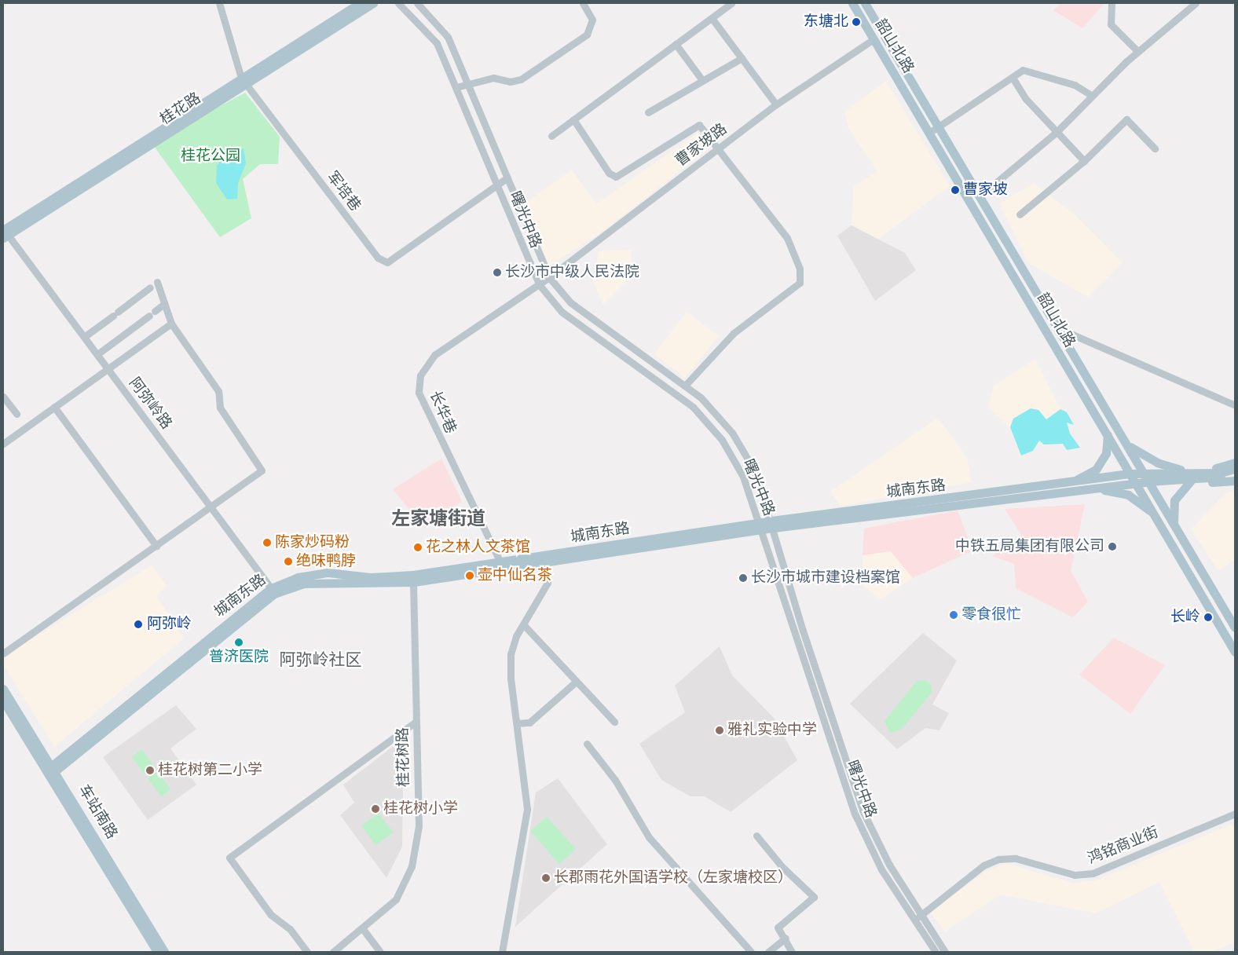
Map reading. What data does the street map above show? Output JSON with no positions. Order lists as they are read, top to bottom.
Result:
{
  "streets": {
    "main road": [
      "韶山北路",
      "桂花路",
      "城南东路",
      "车站南路"
    ],
    "street": [
      "曹家坡路",
      "军培巷",
      "曙光中路",
      "阿弥岭路",
      "长华巷",
      "桂花树路",
      "鸿铭商业街"
    ]
  },
  "crossings": [
    ["韶山北路", "曹家坡路"],
    ["韶山北路", "城南东路"],
    ["桂花路", "军培巷"],
    ["桂花路", "阿弥岭路"],
    ["曹家坡路", "曙光中路"],
    ["曹家坡路", "长华巷"],
    ["军培巷", "曙光中路"],
    ["曙光中路", "长华巷"],
    ["曙光中路", "城南东路"],
    ["曙光中路", "鸿铭商业街"],
    ["阿弥岭路", "城南东路"],
    ["长华巷", "城南东路"],
    ["城南东路", "桂花树路"],
    ["城南东路", "车站南路"]
  ],
  "districts": ["左家塘街道", "阿弥岭社区"],
  "parks": ["桂花公园"],
  "places": [
    "东塘北",
    "曹家坡",
    "长沙市中级人民法院",
    "陈家炒码粉",
    "中铁五局集团有限公司",
    "花之林人文茶馆",
    "绝味鸭脖",
    "壶中仙名茶",
    "长沙市城市建设档案馆",
    "零食很忙",
    "长岭",
    "阿弥岭",
    "普济医院",
    "雅礼实验中学",
    "桂花树第二小学",
    "桂花树小学",
    "长郡雨花外国语学校（左家塘校区）"
  ]
}
